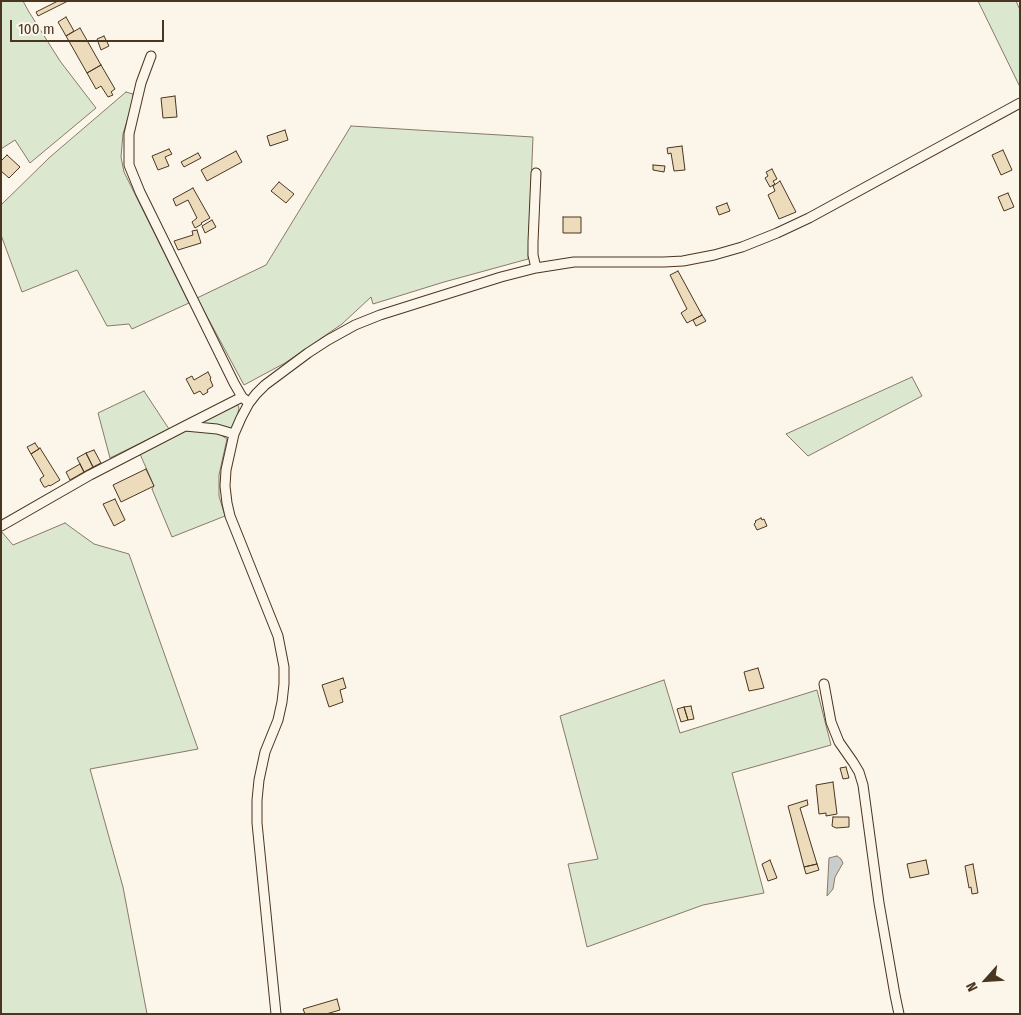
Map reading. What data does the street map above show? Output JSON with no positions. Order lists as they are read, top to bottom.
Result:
{
  "scale_bar": "100 m",
  "north": "bottom left"
}
